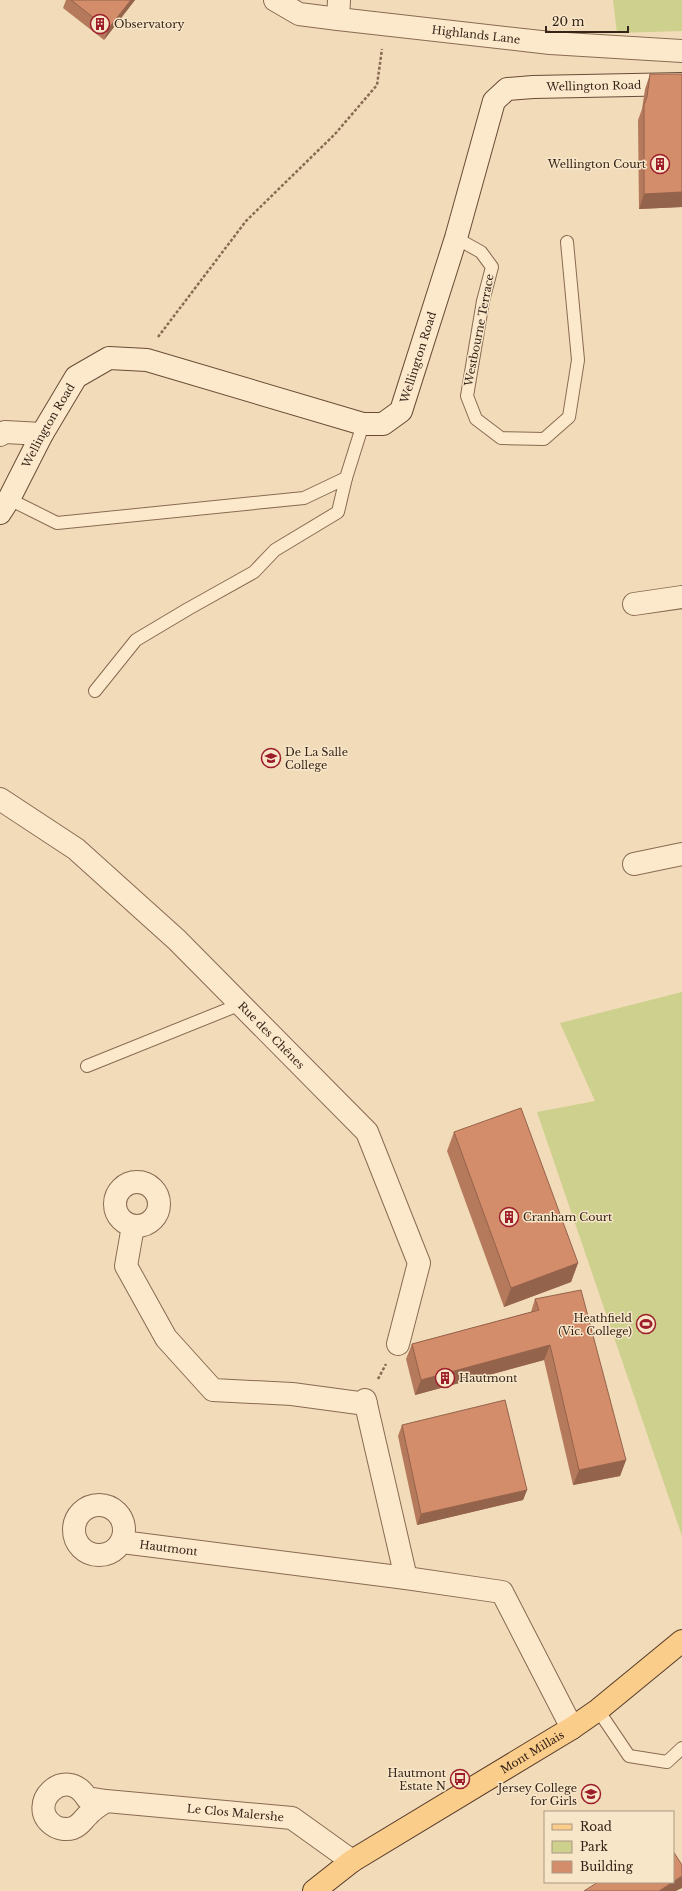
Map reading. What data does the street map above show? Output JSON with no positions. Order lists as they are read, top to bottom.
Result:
{
  "streets": {
    "main road": ["Mont Millais"],
    "street": [
      "Highlands Lane",
      "Wellington Road",
      "Rue des Chênes",
      "Hautmont",
      "Le Clos Malershe"
    ],
    "lane": ["Westbourne Terrace"]
  },
  "crossings": [
    ["Wellington Road", "Westbourne Terrace"],
    ["Hautmont", "Mont Millais"],
    ["Mont Millais", "Le Clos Malershe"]
  ],
  "places": {
    "building": [
      "Observatory",
      "Wellington Court",
      "Cranham Court",
      "Hautmont"
    ],
    "school or university": ["De La Salle College", "Jersey College for Girls"],
    "sports": ["Heathfield (Vic. College)"],
    "bus stop": ["Hautmont Estate N"]
  },
  "legend": ["Road", "Park", "Building"],
  "scale_bar": "20 m"
}
